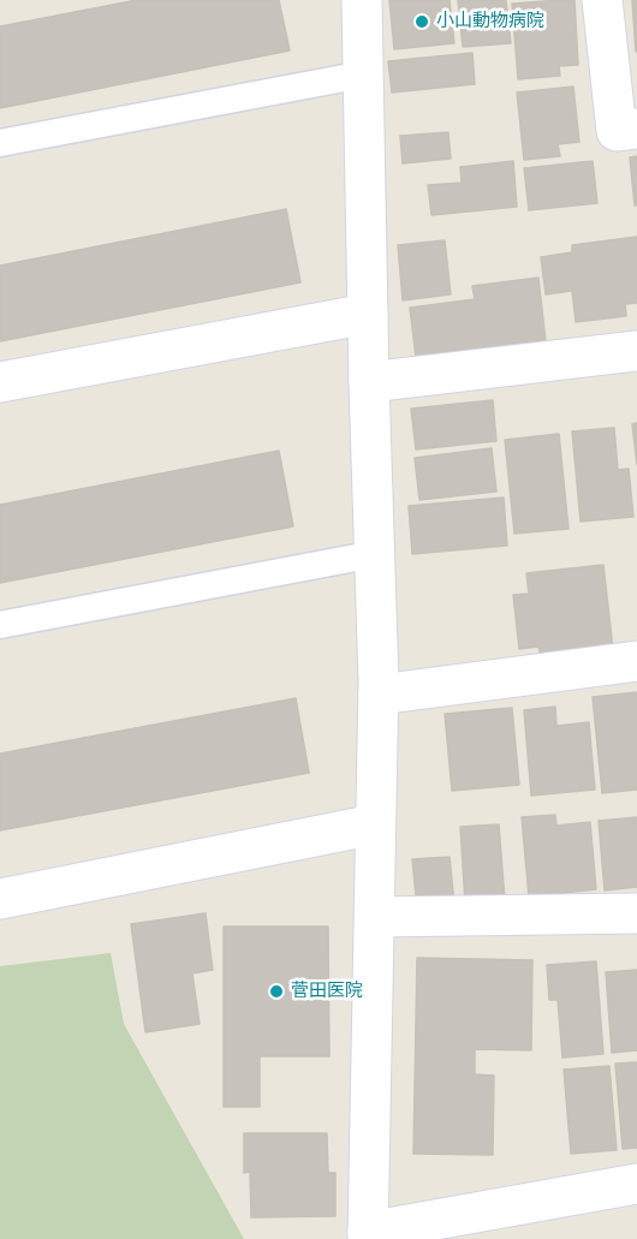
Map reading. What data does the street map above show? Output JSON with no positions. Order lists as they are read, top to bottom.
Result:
{
  "places": ["小山動物病院", "菅田医院"]
}
